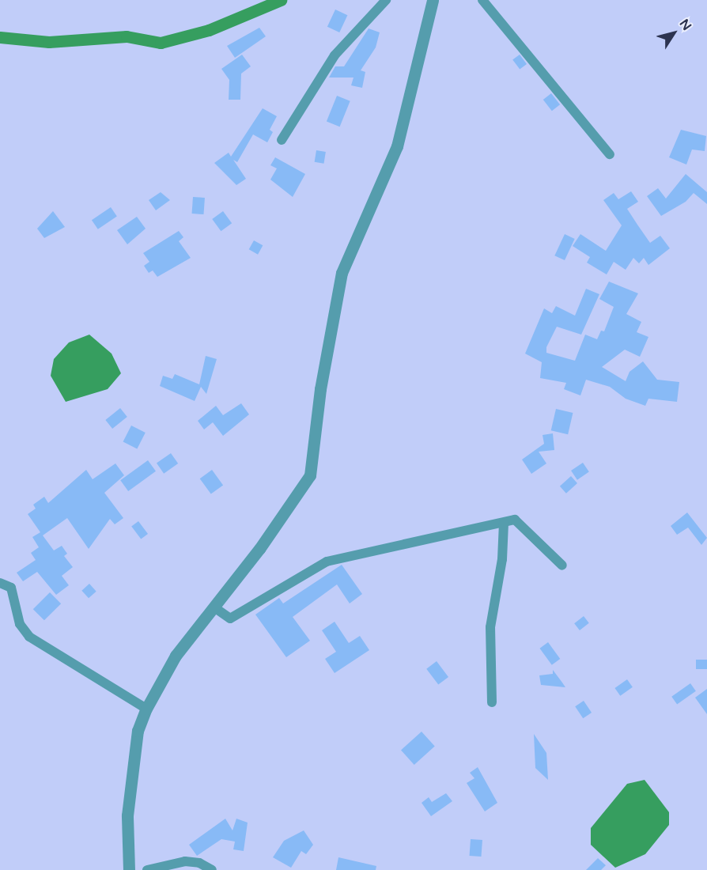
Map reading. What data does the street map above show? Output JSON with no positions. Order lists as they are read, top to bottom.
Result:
{
  "north": "top right"
}
